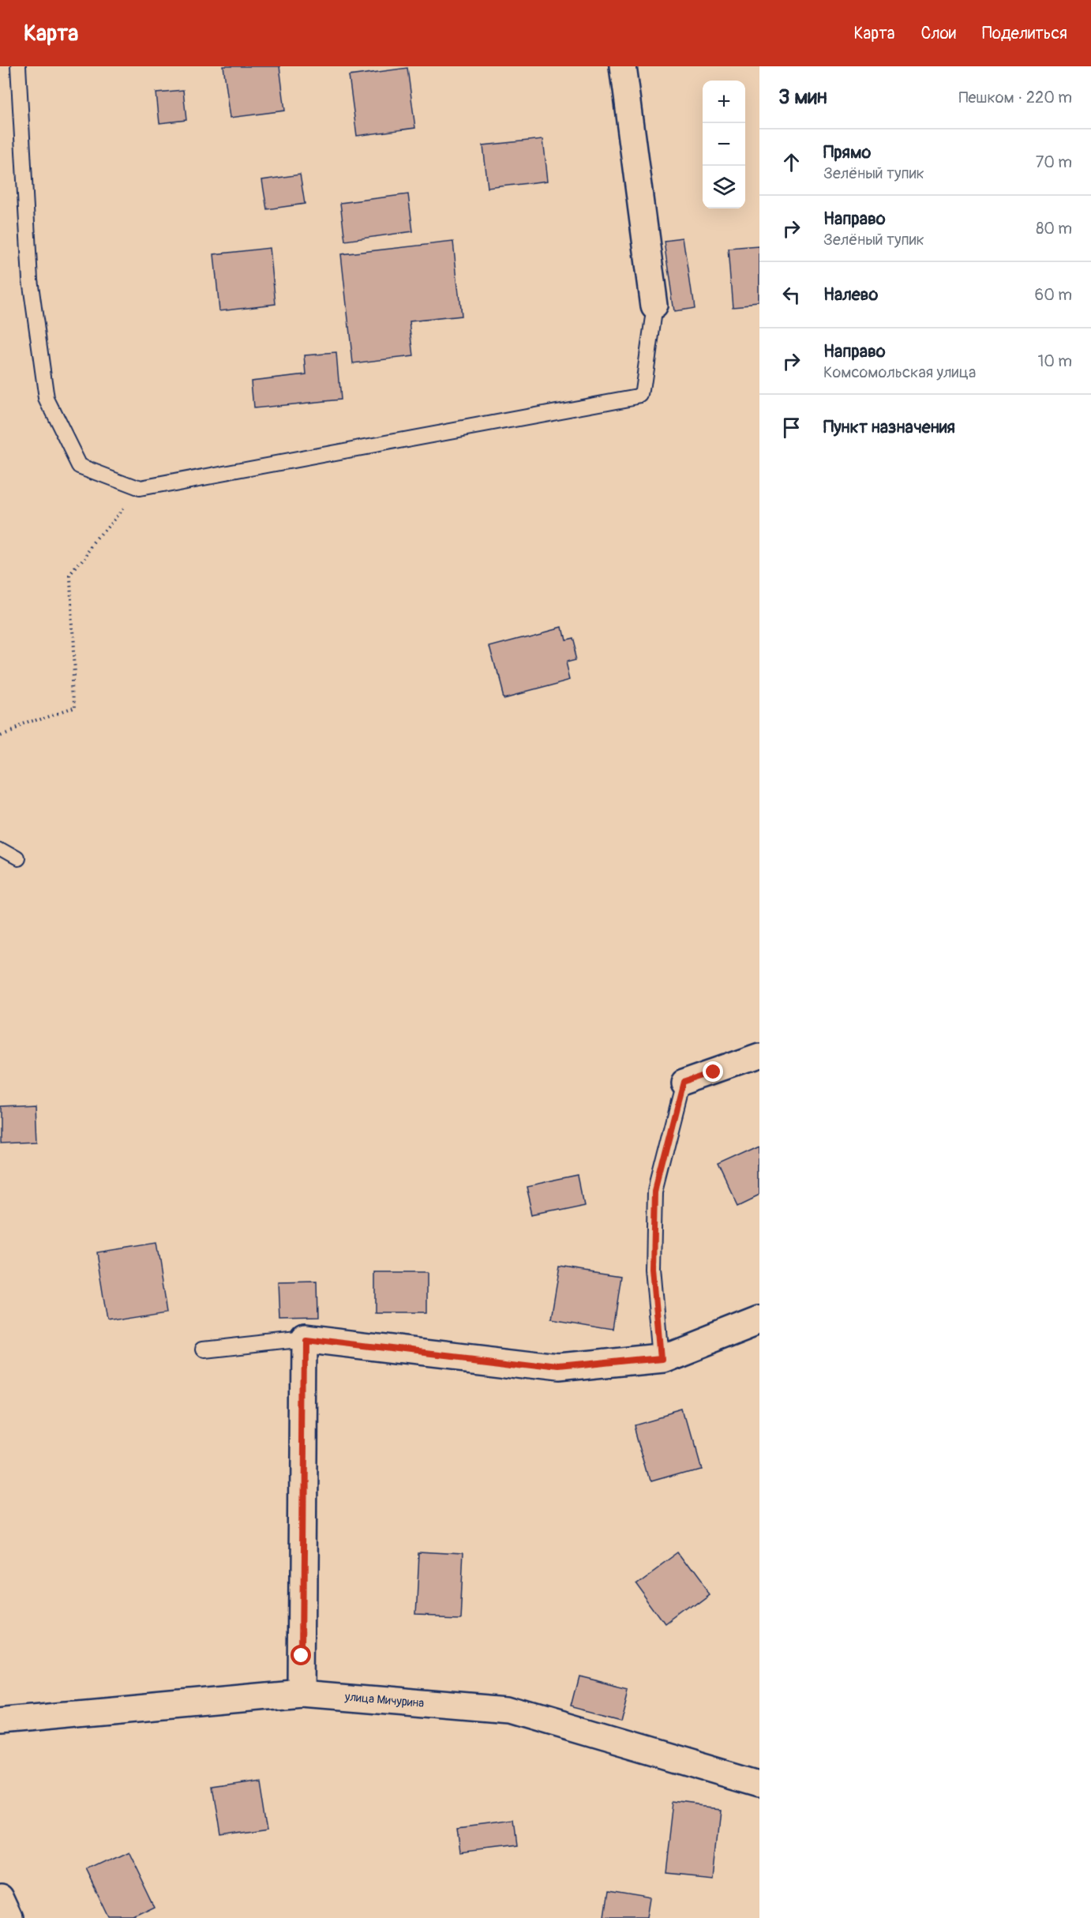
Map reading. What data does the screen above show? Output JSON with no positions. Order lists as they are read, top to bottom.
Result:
{
  "streets": {
    "street": ["улица Мичурина"]
  },
  "page": {
    "header": "Карта",
    "nav": ["Карта", "Слои", "Поделиться"],
    "heading": ["3 мин", "Пешком · 220 m"],
    "map_buttons": ["+", "−"],
    "list": [
      ["Прямо", "Зелёный тупик", "70 m"],
      ["Направо", "Зелёный тупик", "80 m"],
      ["Налево", "60 m"],
      ["Направо", "Комсомольская улица", "10 m"],
      "Пункт назначения"
    ]
  }
}
